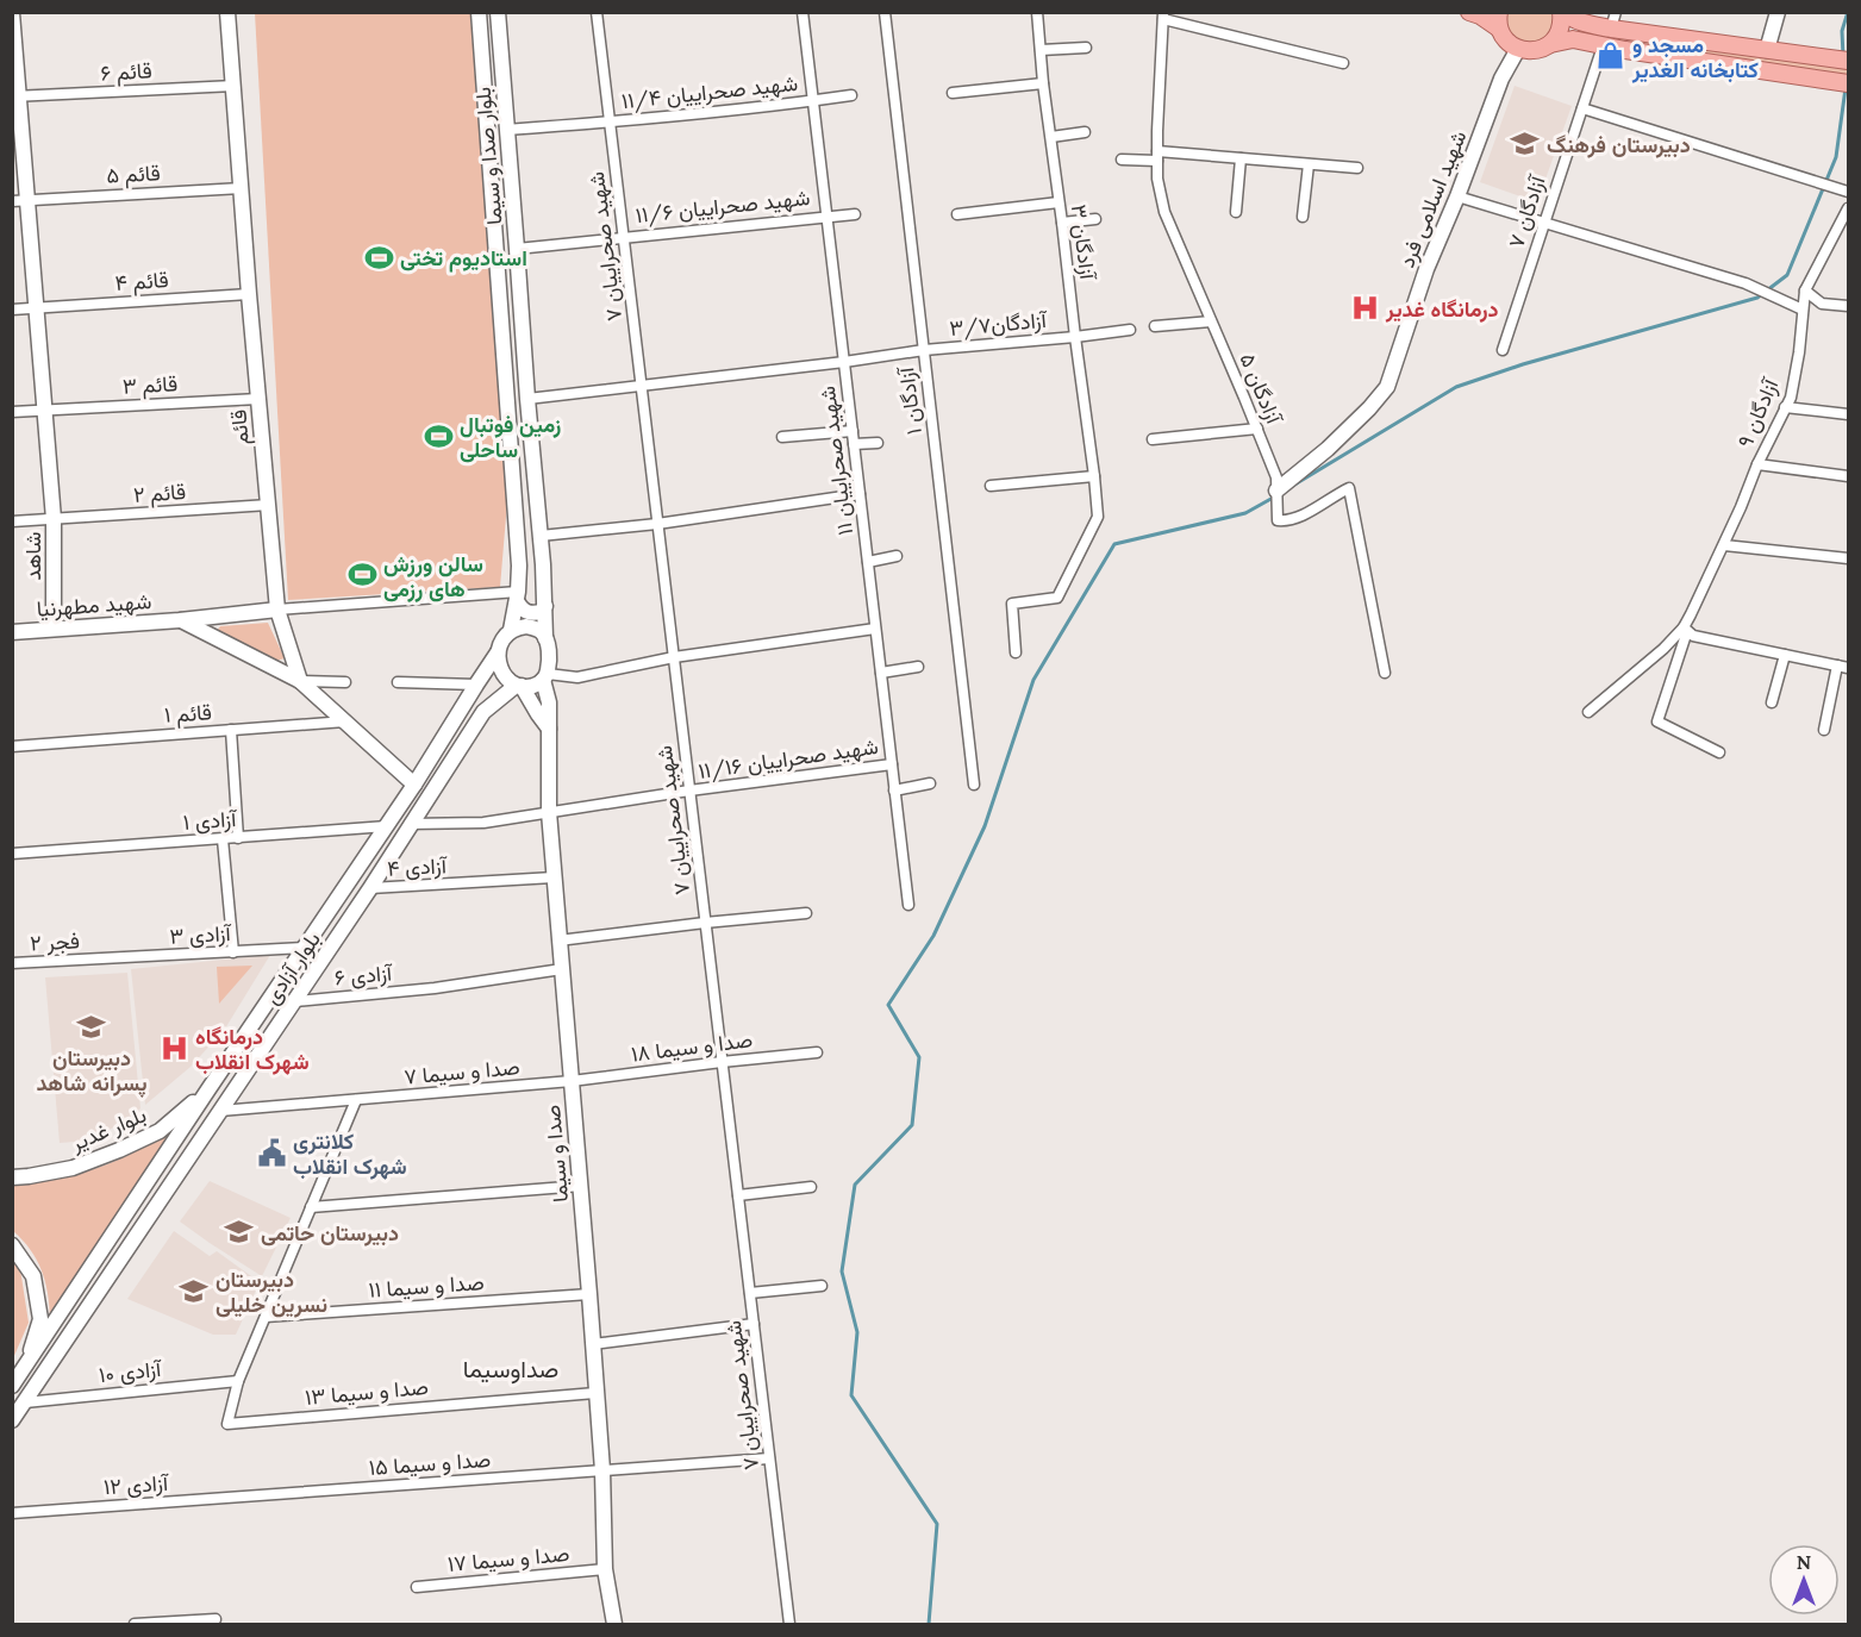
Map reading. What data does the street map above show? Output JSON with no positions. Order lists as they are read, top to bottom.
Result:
{
  "streets": {
    "main road": [
      "بلوار صدا و سیما",
      "شهید اسلامی فرد",
      "قائم",
      "شاهد",
      "شهید مطهرنیا",
      "بلوار آزادی",
      "بلوار غدیر",
      "صدا و سیما"
    ],
    "street": [
      "قائم ۶",
      "شهید صحراییان ۱۱/۴",
      "قائم ۵",
      "شهید صحراییان ۱۱/۶",
      "آزادگان ۷",
      "آزادگان ۳",
      "شهید صحراییان ۷",
      "قائم ۴",
      "آزادگان۳/۷",
      "قائم ۳",
      "آزادگان ۵",
      "آزادگان ۱",
      "آزادگان ۹",
      "شهید صحراییان ۱۱",
      "قائم ۲",
      "قائم ۱",
      "شهید صحراییان ۱۱/۱۶",
      "آزادی ۱",
      "آزادی ۴",
      "آزادی ۳",
      "فجر ۲",
      "آزادی ۶",
      "صدا و سیما ۱۸",
      "صدا و سیما ۷",
      "صدا و سیما ۱۱",
      "آزادی ۱۰",
      "صدا و سیما ۱۳",
      "صدا و سیما ۱۵",
      "آزادی ۱۲",
      "صدا و سیما ۱۷"
    ]
  },
  "crossings": [
    ["قائم ۶", "قائم"],
    ["قائم ۶", "شاهد"],
    ["شهید صحراییان ۱۱/۴", "بلوار صدا و سیما"],
    ["شهید صحراییان ۱۱/۴", "شهید صحراییان ۷"],
    ["شهید صحراییان ۱۱/۴", "شهید صحراییان ۱۱"],
    ["بلوار صدا و سیما", "شهید صحراییان ۱۱/۶"],
    ["بلوار صدا و سیما", "آزادگان۳/۷"],
    ["بلوار صدا و سیما", "بلوار آزادی"],
    ["بلوار صدا و سیما", "صدا و سیما"],
    ["قائم ۵", "قائم"],
    ["قائم ۵", "شاهد"],
    ["شهید اسلامی فرد", "آزادگان ۵"],
    ["شهید صحراییان ۱۱/۶", "شهید صحراییان ۷"],
    ["شهید صحراییان ۱۱/۶", "شهید صحراییان ۱۱"],
    ["آزادگان ۳", "آزادگان۳/۷"],
    ["شهید صحراییان ۷", "آزادگان۳/۷"],
    ["شهید صحراییان ۷", "شهید صحراییان ۱۱/۱۶"],
    ["شهید صحراییان ۷", "صدا و سیما ۱۸"],
    ["شهید صحراییان ۷", "صدا و سیما ۱۵"],
    ["قائم ۴", "قائم"],
    ["قائم ۴", "شاهد"],
    ["آزادگان۳/۷", "آزادگان ۱"],
    ["آزادگان۳/۷", "شهید صحراییان ۱۱"],
    ["قائم ۳", "قائم"],
    ["قائم ۳", "شاهد"],
    ["قائم", "قائم ۲"],
    ["قائم", "شهید مطهرنیا"],
    ["شهید صحراییان ۱۱", "شهید صحراییان ۱۱/۱۶"],
    ["قائم ۲", "شاهد"],
    ["شاهد", "شهید مطهرنیا"],
    ["شهید صحراییان ۱۱/۱۶", "بلوار آزادی"],
    ["شهید صحراییان ۱۱/۱۶", "صدا و سیما"],
    ["آزادی ۱", "بلوار آزادی"],
    ["آزادی ۴", "بلوار آزادی"],
    ["آزادی ۴", "صدا و سیما"],
    ["آزادی ۳", "فجر ۲"],
    ["آزادی ۳", "بلوار آزادی"],
    ["بلوار آزادی", "آزادی ۶"],
    ["بلوار آزادی", "صدا و سیما ۷"],
    ["بلوار آزادی", "بلوار غدیر"],
    ["بلوار آزادی", "صدا و سیما"],
    ["بلوار آزادی", "آزادی ۱۰"],
    ["آزادی ۶", "صدا و سیما"],
    ["صدا و سیما ۱۸", "صدا و سیما ۷"],
    ["صدا و سیما ۱۸", "صدا و سیما"],
    ["صدا و سیما ۷", "صدا و سیما"],
    ["صدا و سیما", "صدا و سیما ۱۱"],
    ["صدا و سیما", "صدا و سیما ۱۳"],
    ["صدا و سیما", "صدا و سیما ۱۵"],
    ["صدا و سیما", "صدا و سیما ۱۷"],
    ["آزادی ۱۰", "صدا و سیما ۱۳"],
    ["صدا و سیما ۱۵", "آزادی ۱۲"]
  ],
  "districts": ["صداوسیما"],
  "places": {
    "shop": ["مسجد و کتابخانه الغدیر"],
    "school or university": [
      "دبیرستان فرهنگ",
      "دبیرستان پسرانه شاهد",
      "دبیرستان حاتمی",
      "دبیرستان نسرین خلیلی"
    ],
    "sports": ["استادیوم تختی", "زمین فوتبال ساحلی", "سالن ورزش های رزمی"],
    "hospital": ["درمانگاه غدیر", "درمانگاه شهرک انقلاب"],
    "public building": ["کلانتری شهرک انقلاب"]
  },
  "north": "top"
}
